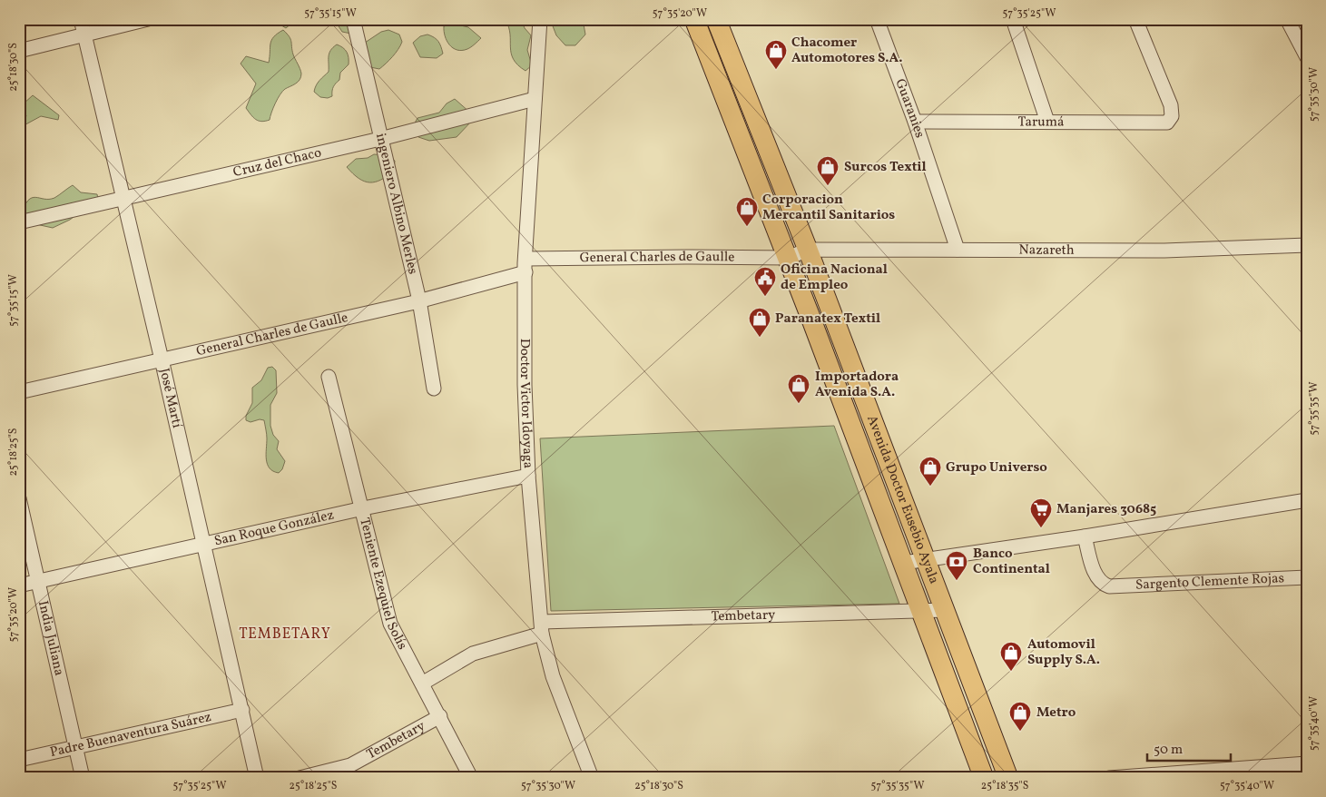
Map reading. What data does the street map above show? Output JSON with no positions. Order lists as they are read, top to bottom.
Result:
{
  "streets": {
    "highway": ["Avenida Doctor Eusebio Ayala"],
    "street": [
      "Guaranies",
      "Tarumá",
      "Cruz del Chaco",
      "ingeniero Albino Merles",
      "Nazareth",
      "General Charles de Gaulle",
      "José Martí",
      "Doctor Victor Idoyaga",
      "San Roque González",
      "Teniente Ezequiel Solís",
      "Sargento Clemente Rojas",
      "Tembetary",
      "India Juliana",
      "Padre Buenaventura Suárez"
    ]
  },
  "crossings": [
    ["Guaranies", "Tarumá"],
    ["Guaranies", "Nazareth"],
    ["Cruz del Chaco", "ingeniero Albino Merles"],
    ["Cruz del Chaco", "José Martí"],
    ["Cruz del Chaco", "Doctor Victor Idoyaga"],
    ["ingeniero Albino Merles", "General Charles de Gaulle"],
    ["Nazareth", "General Charles de Gaulle"],
    ["Nazareth", "Avenida Doctor Eusebio Ayala"],
    ["General Charles de Gaulle", "José Martí"],
    ["General Charles de Gaulle", "Doctor Victor Idoyaga"],
    ["General Charles de Gaulle", "Avenida Doctor Eusebio Ayala"],
    ["José Martí", "San Roque González"],
    ["José Martí", "Padre Buenaventura Suárez"],
    ["Doctor Victor Idoyaga", "San Roque González"],
    ["Doctor Victor Idoyaga", "Tembetary"],
    ["Avenida Doctor Eusebio Ayala", "Tembetary"],
    ["San Roque González", "Teniente Ezequiel Solís"],
    ["San Roque González", "India Juliana"],
    ["Teniente Ezequiel Solís", "Tembetary"],
    ["India Juliana", "Padre Buenaventura Suárez"]
  ],
  "districts": ["TEMBETARY"],
  "places": {
    "shop": [
      "Chacomer Automotores S.A.",
      "Surcos Textil",
      "Corporacion Mercantil Sanitarios",
      "Paranatex Textil",
      "Importadora Avenida S.A.",
      "Grupo Universo",
      "Automovil Supply S.A.",
      "Metro"
    ],
    "public building": ["Oficina Nacional de Empleo"],
    "supermarket": ["Manjares 30685"],
    "bank": ["Banco Continental"]
  },
  "scale_bar": "50 m",
  "coordinates": [
    "57°35'15\"W",
    "57°35'20\"W",
    "57°35'25\"W",
    "25°18'30\"S",
    "57°35'30\"W",
    "57°35'35\"W",
    "25°18'25\"S",
    "57°35'40\"W",
    "25°18'35\"S"
  ]
}
